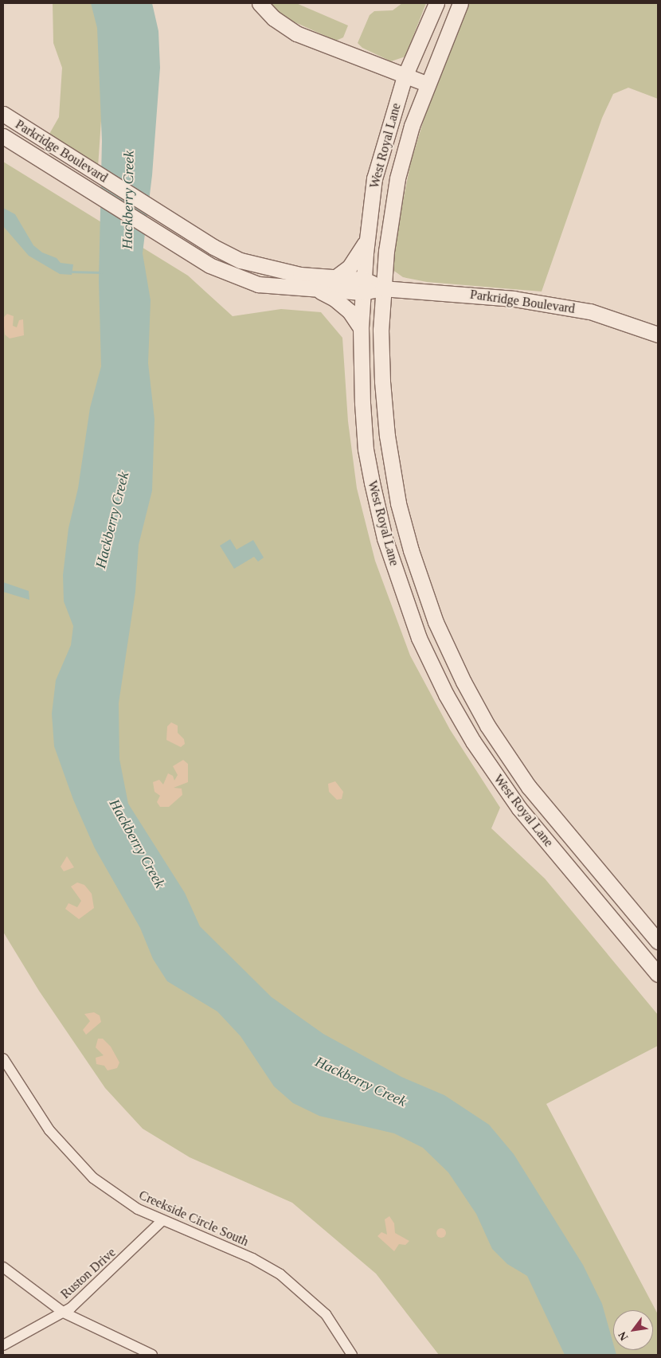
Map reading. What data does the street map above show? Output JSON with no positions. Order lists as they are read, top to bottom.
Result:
{
  "streets": {
    "main road": ["West Royal Lane", "Parkridge Boulevard"],
    "street": ["Creekside Circle South", "Ruston Drive"]
  },
  "crossings": [
    ["West Royal Lane", "Parkridge Boulevard"],
    ["Creekside Circle South", "Ruston Drive"]
  ],
  "water": ["Hackberry Creek"],
  "north": "bottom left"
}
